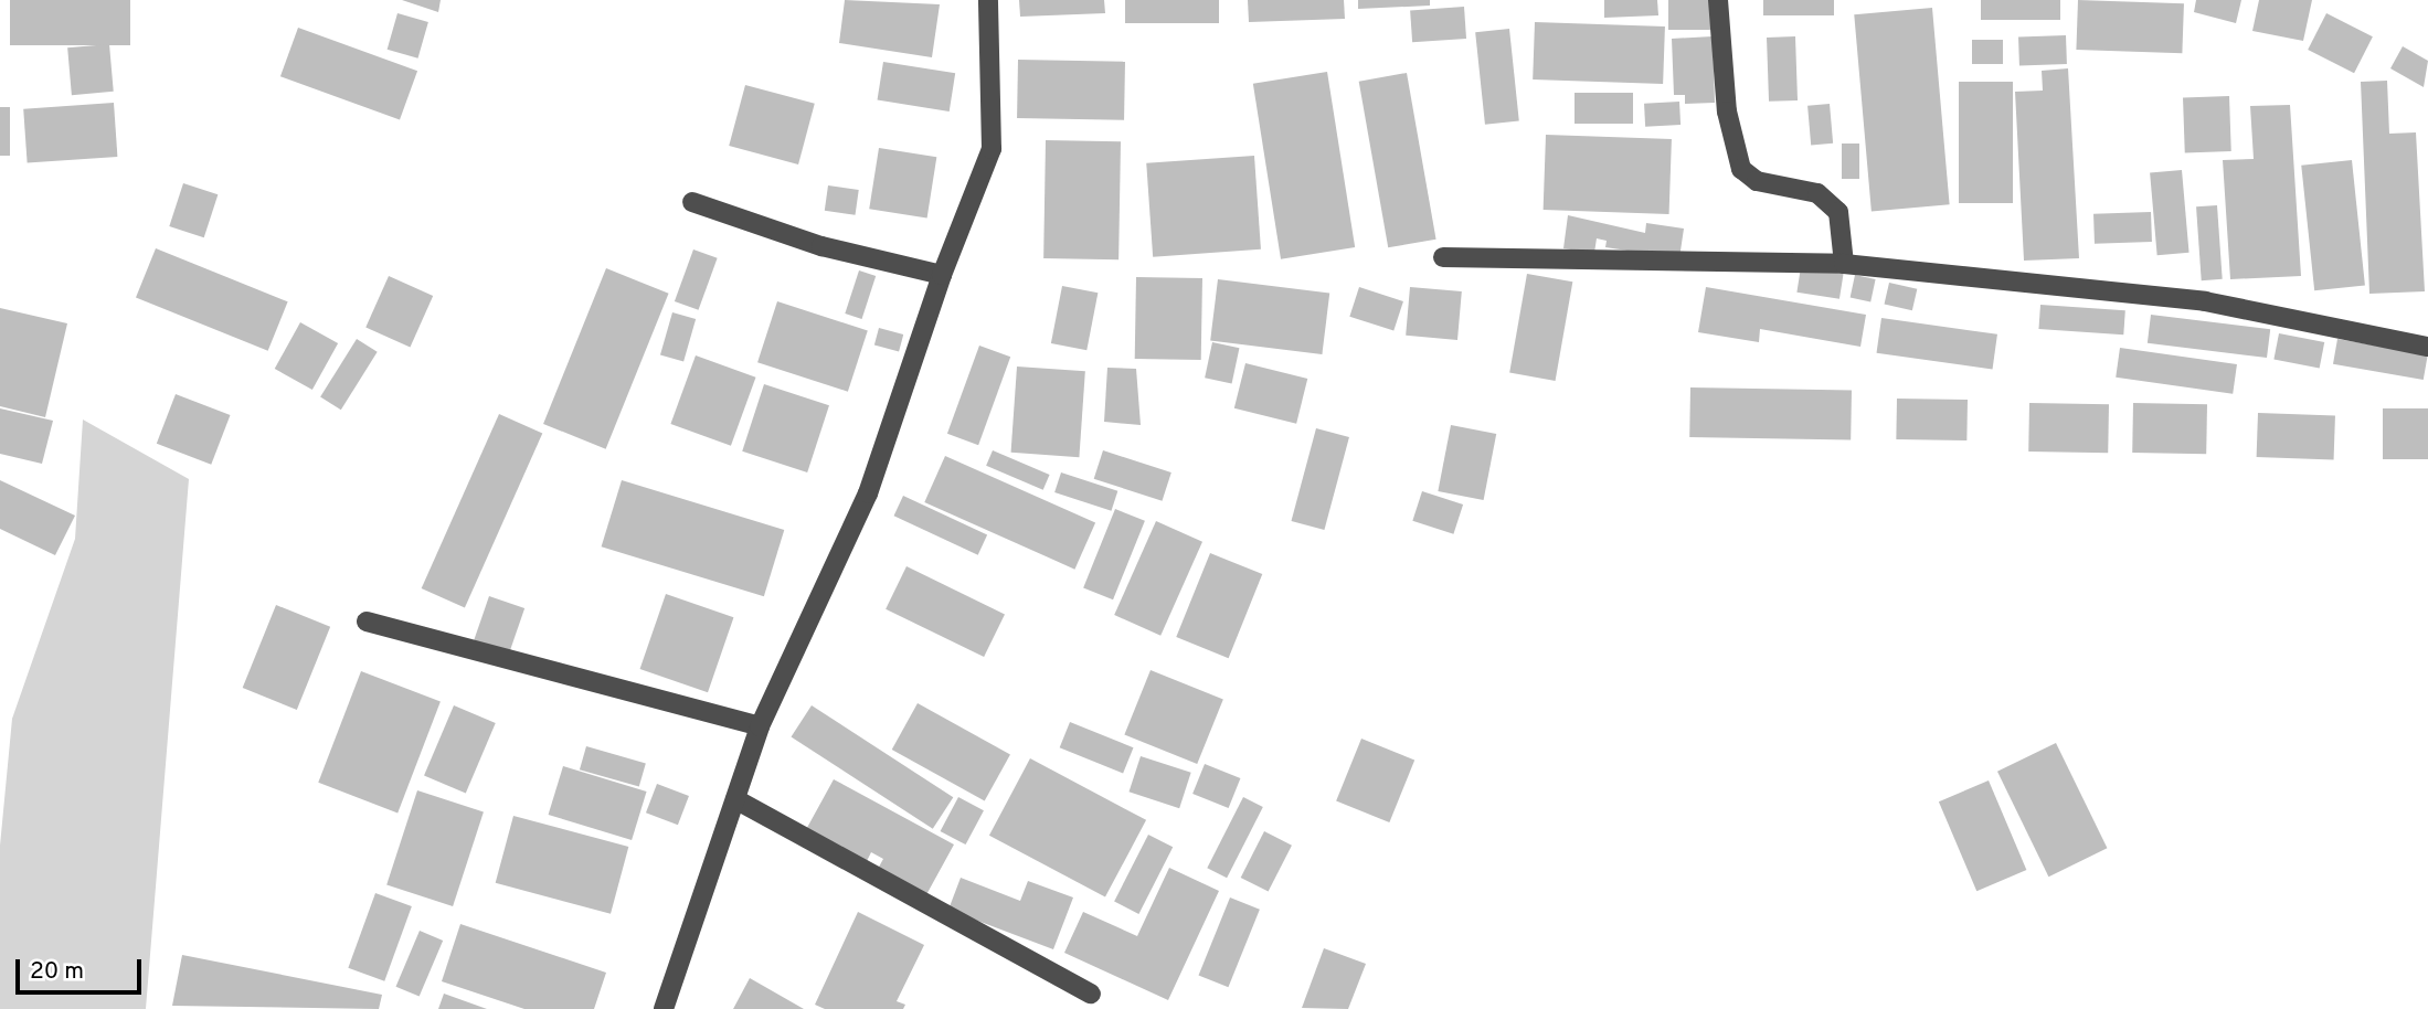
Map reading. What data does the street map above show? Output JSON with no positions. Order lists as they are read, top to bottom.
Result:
{
  "scale_bar": "20 m"
}
